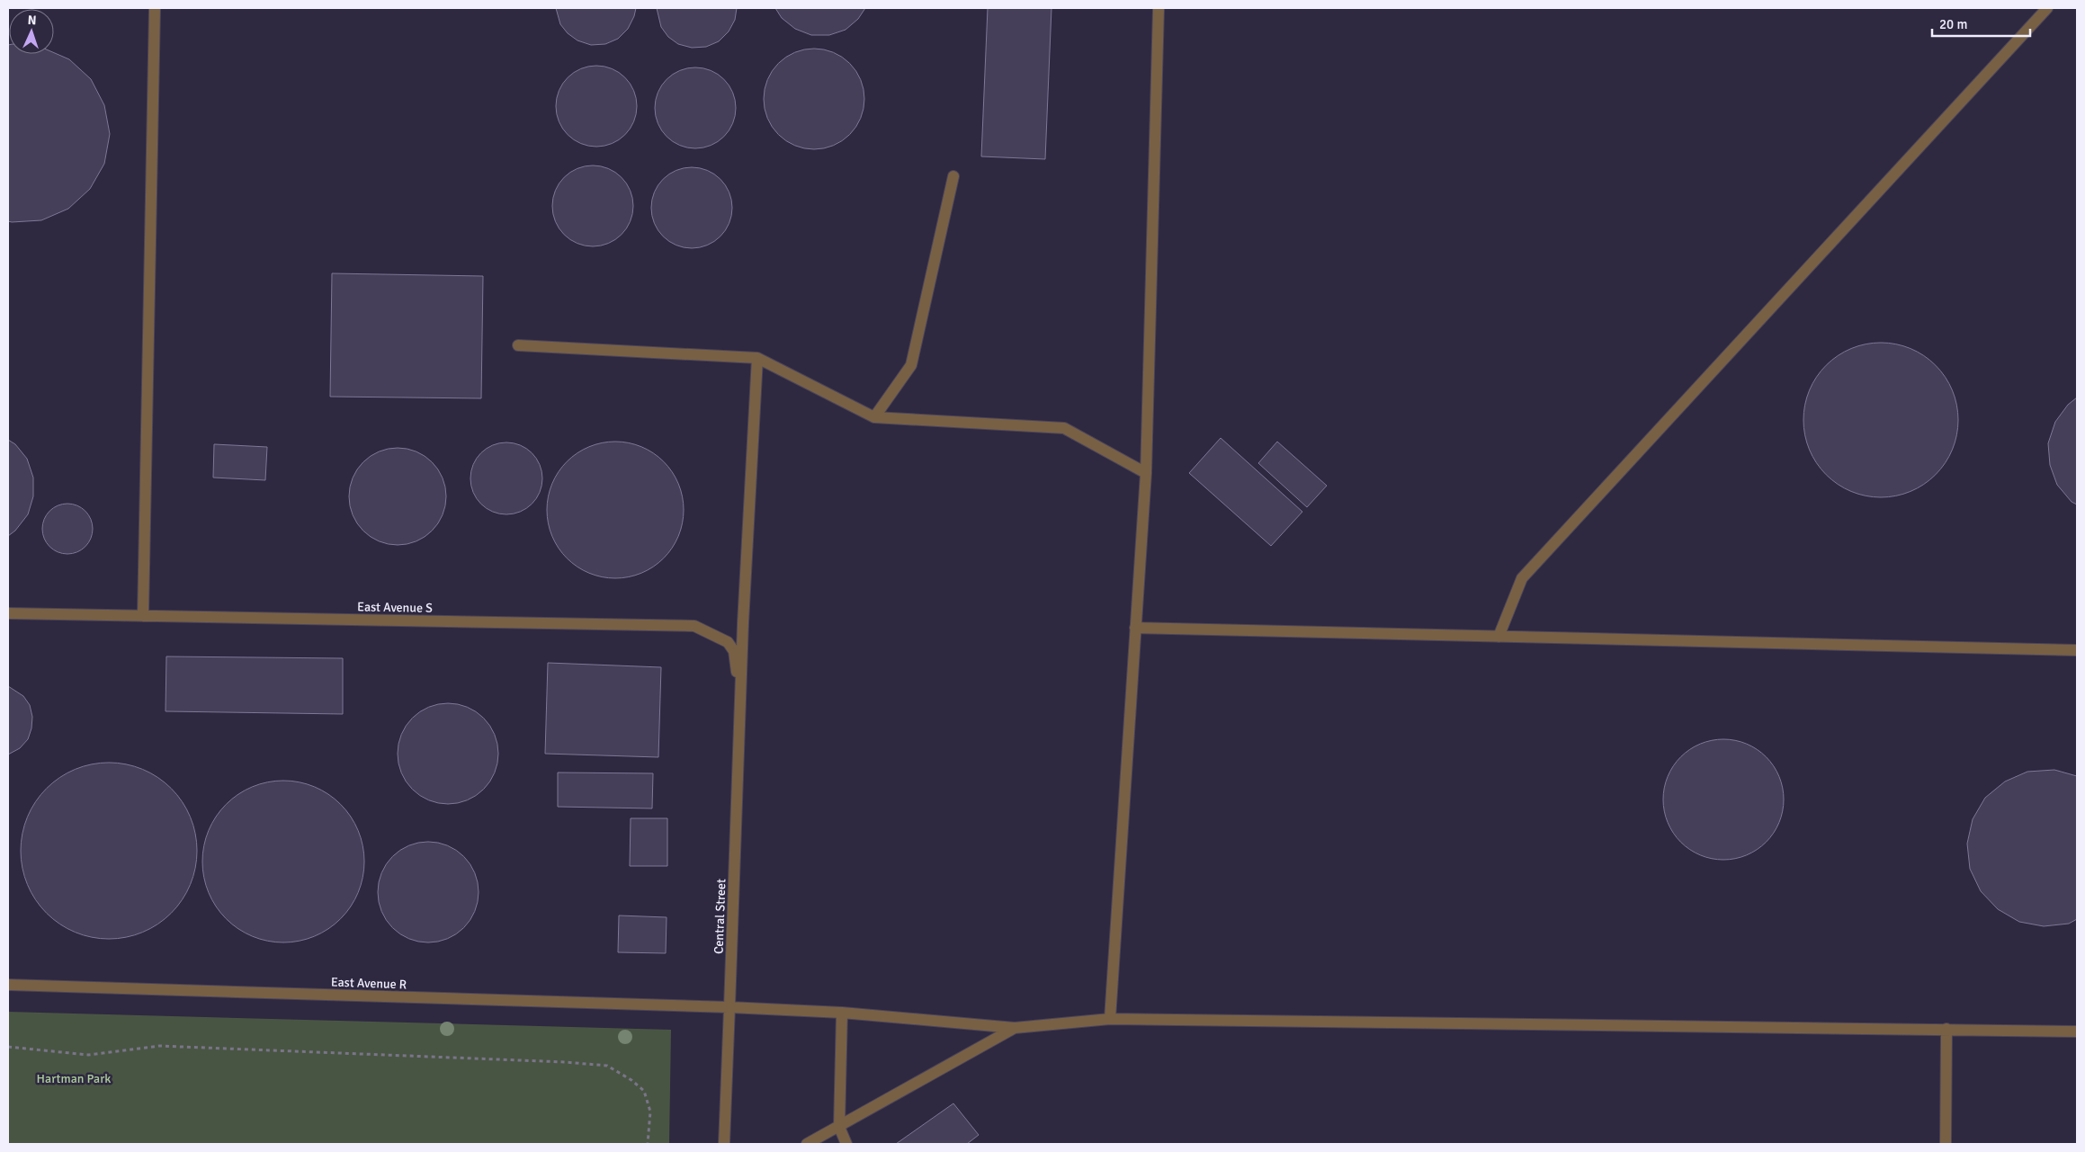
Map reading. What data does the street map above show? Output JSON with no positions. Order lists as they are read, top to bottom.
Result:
{
  "streets": {
    "street": ["East Avenue S", "Central Street", "East Avenue R"]
  },
  "crossings": [
    ["East Avenue S", "Central Street"],
    ["Central Street", "East Avenue R"]
  ],
  "parks": ["Hartman Park"],
  "scale_bar": "20 m",
  "north": "top"
}
